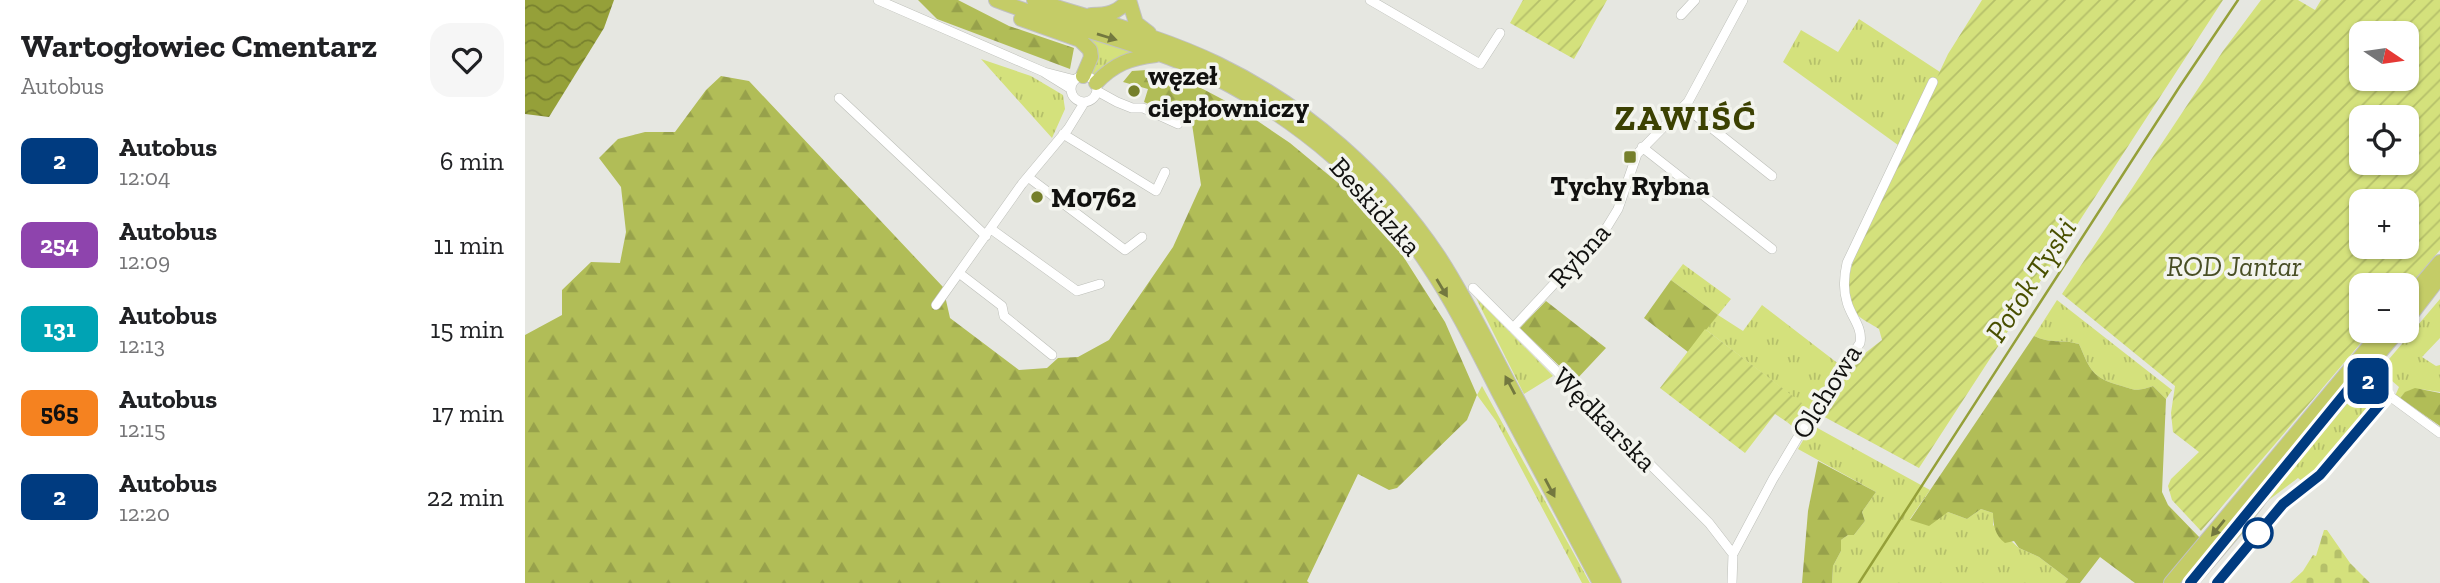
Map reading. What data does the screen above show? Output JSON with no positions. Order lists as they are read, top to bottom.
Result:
{
  "streets": {
    "main road": ["Beskidzka"],
    "street": ["Rybna", "Olchowa", "Wędkarska"]
  },
  "crossings": [
    ["Rybna", "Wędkarska"],
    ["Olchowa", "Wędkarska"]
  ],
  "districts": ["ZAWIŚĆ"],
  "water": ["Potok Tyski"],
  "parks": ["ROD Jantar"],
  "places": {
    "other": ["węzeł ciepłowniczy", "M0762"],
    "transit": ["Tychy Rybna"]
  },
  "lines": ["bus line 2"],
  "north": "right",
  "page": {
    "heading": ["Wartogłowiec Cmentarz", "Autobus"],
    "on_map": "2",
    "map_buttons": ["+", "−"],
    "list": [
      {
        "mark": "2",
        "name": "Autobus",
        "note": "12:04",
        "value": "6 min"
      },
      {
        "mark": "254",
        "name": "Autobus",
        "note": "12:09",
        "value": "11 min"
      },
      {
        "mark": "131",
        "name": "Autobus",
        "note": "12:13",
        "value": "15 min"
      },
      {
        "mark": "565",
        "name": "Autobus",
        "note": "12:15",
        "value": "17 min"
      },
      {
        "mark": "2",
        "name": "Autobus",
        "note": "12:20",
        "value": "22 min"
      }
    ]
  }
}
